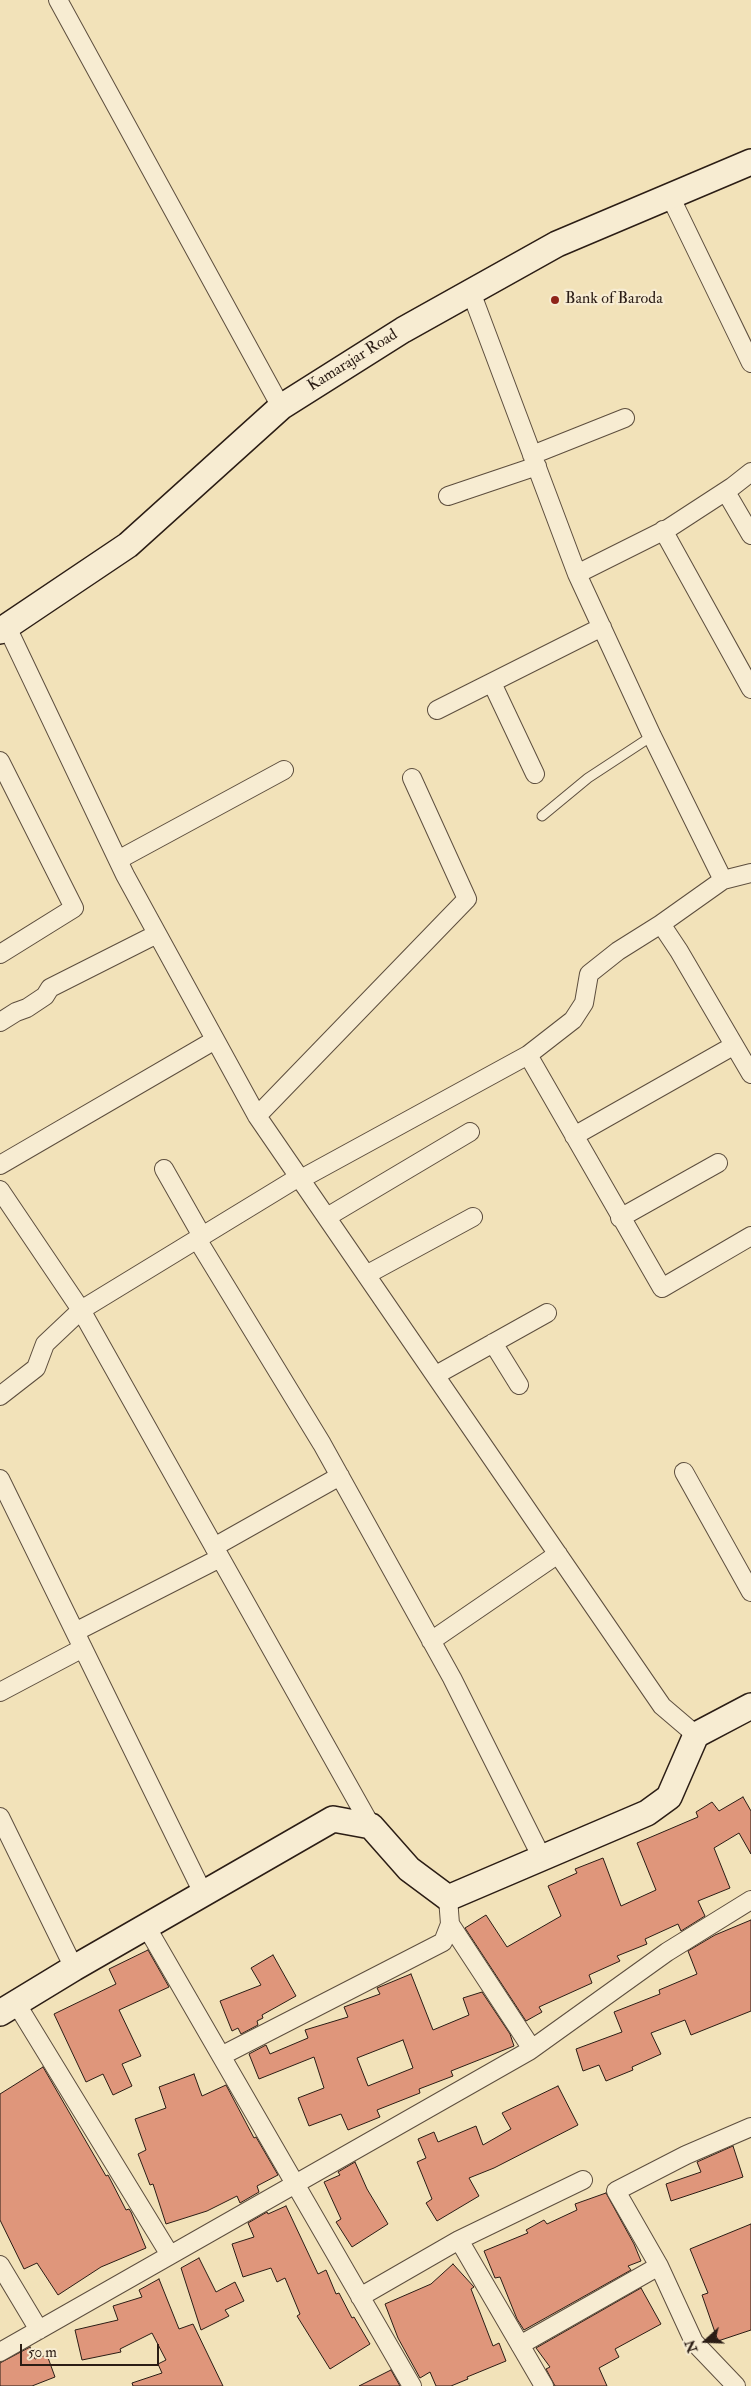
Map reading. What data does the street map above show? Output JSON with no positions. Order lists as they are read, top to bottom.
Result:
{
  "streets": {
    "street": ["Kamarajar Road"]
  },
  "places": ["Bank of Baroda"],
  "scale_bar": "50 m",
  "north": "left"
}
